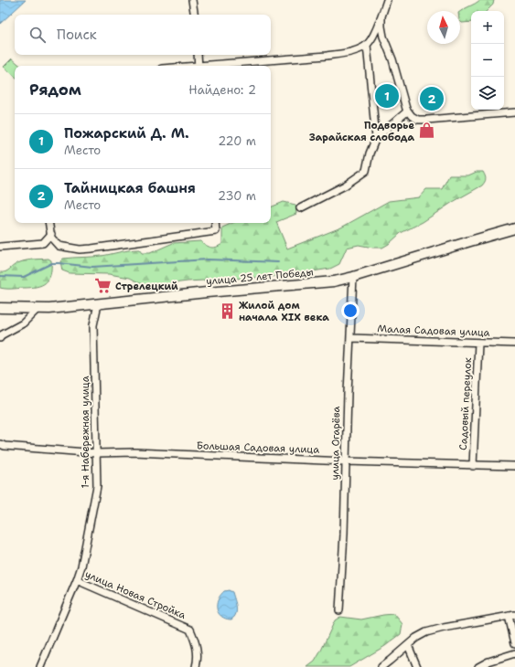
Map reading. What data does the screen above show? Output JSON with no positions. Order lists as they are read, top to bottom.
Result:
{
  "streets": {
    "main road": ["улица 25 лет Победы"],
    "street": [
      "Малая Садовая улица",
      "Садовый переулок",
      "1-я Набережная улица",
      "улица Огарёва",
      "Большая Садовая улица",
      "улица Новая Стройка"
    ]
  },
  "crossings": [
    ["улица 25 лет Победы", "1-я Набережная улица"],
    ["улица 25 лет Победы", "улица Огарёва"],
    ["Малая Садовая улица", "Садовый переулок"],
    ["Малая Садовая улица", "улица Огарёва"],
    ["Садовый переулок", "Большая Садовая улица"],
    ["1-я Набережная улица", "Большая Садовая улица"],
    ["1-я Набережная улица", "улица Новая Стройка"],
    ["улица Огарёва", "Большая Садовая улица"]
  ],
  "places": {
    "shop": ["Подворье Зарайская слобода"],
    "supermarket": ["Стрелецкий"],
    "building": ["Жилой дом начала XIX века"]
  },
  "north": "top",
  "page": {
    "map_buttons": ["+", "−"],
    "search": "Поиск",
    "heading": ["Рядом", "Найдено: 2"],
    "pins": ["1", "2"],
    "list": [
      {
        "mark": "1",
        "name": "Пожарский Д. М.",
        "note": "Место",
        "value": "220 m"
      },
      {
        "mark": "2",
        "name": "Тайницкая башня",
        "note": "Место",
        "value": "230 m"
      }
    ]
  }
}
